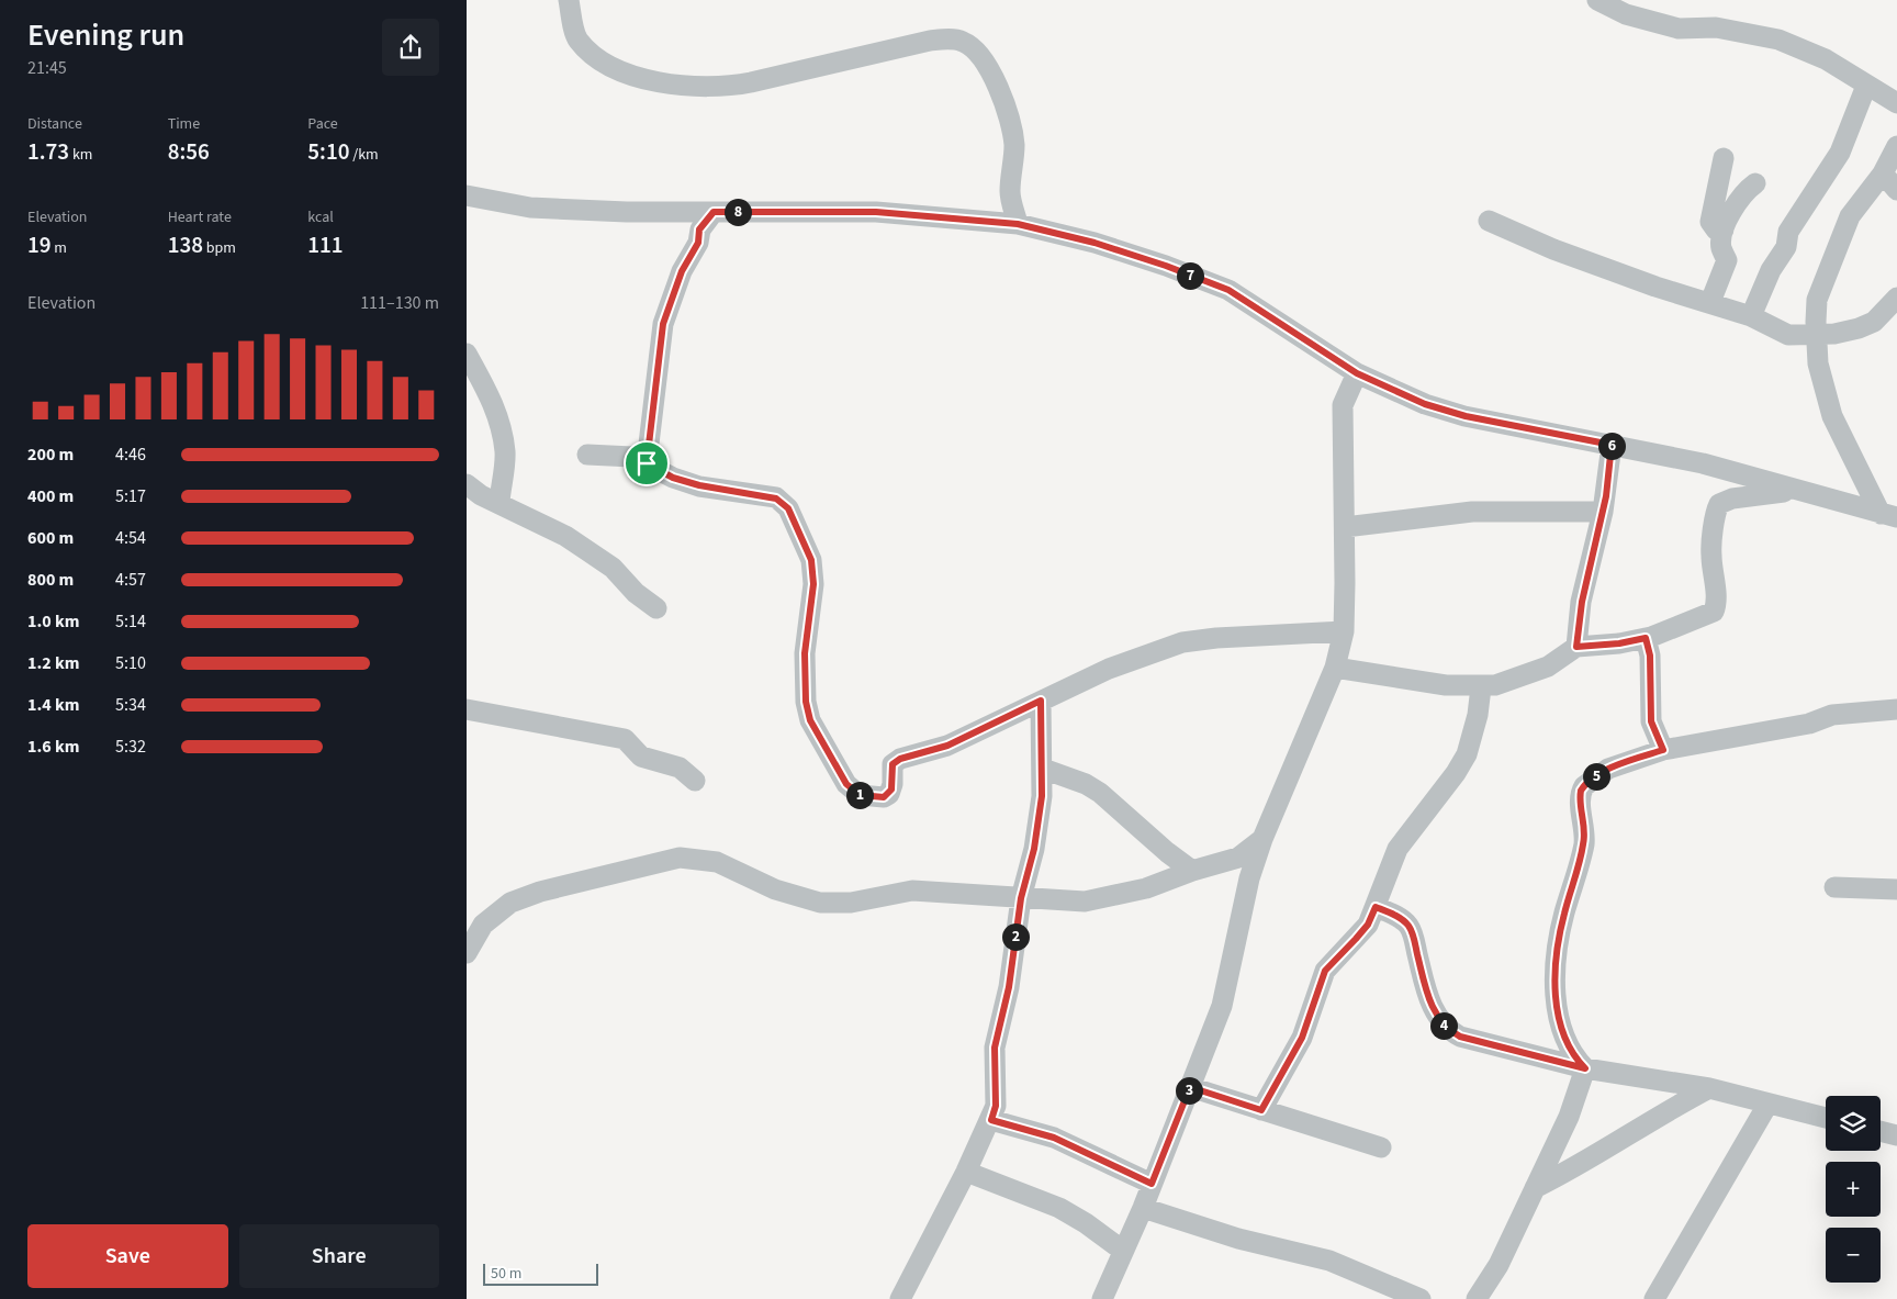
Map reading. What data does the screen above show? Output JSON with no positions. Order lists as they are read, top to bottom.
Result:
{
  "scale_bar": "50 m",
  "page": {
    "heading": ["Evening run", "21:45"],
    "stats": [
      ["Distance", "1.73 km"],
      ["Time", "8:56"],
      ["Pace", "5:10 /km"],
      ["Elevation", "19 m"],
      ["Heart rate", "138 bpm"],
      ["kcal", "111"]
    ],
    "pins": [
      "8",
      "7",
      "6",
      "5",
      "1",
      "2",
      "4",
      "3"
    ],
    "chart": ["Elevation", "111–130 m"],
    "list": [
      {
        "name": "200 m",
        "note": "4:46"
      },
      {
        "name": "400 m",
        "note": "5:17"
      },
      {
        "name": "600 m",
        "note": "4:54"
      },
      {
        "name": "800 m",
        "note": "4:57"
      },
      {
        "name": "1.0 km",
        "note": "5:14"
      },
      {
        "name": "1.2 km",
        "note": "5:10"
      },
      {
        "name": "1.4 km",
        "note": "5:34"
      },
      {
        "name": "1.6 km",
        "note": "5:32"
      }
    ],
    "map_buttons": ["+", "−"],
    "buttons": ["Save", "Share"],
    "scale": "50 m"
  }
}
